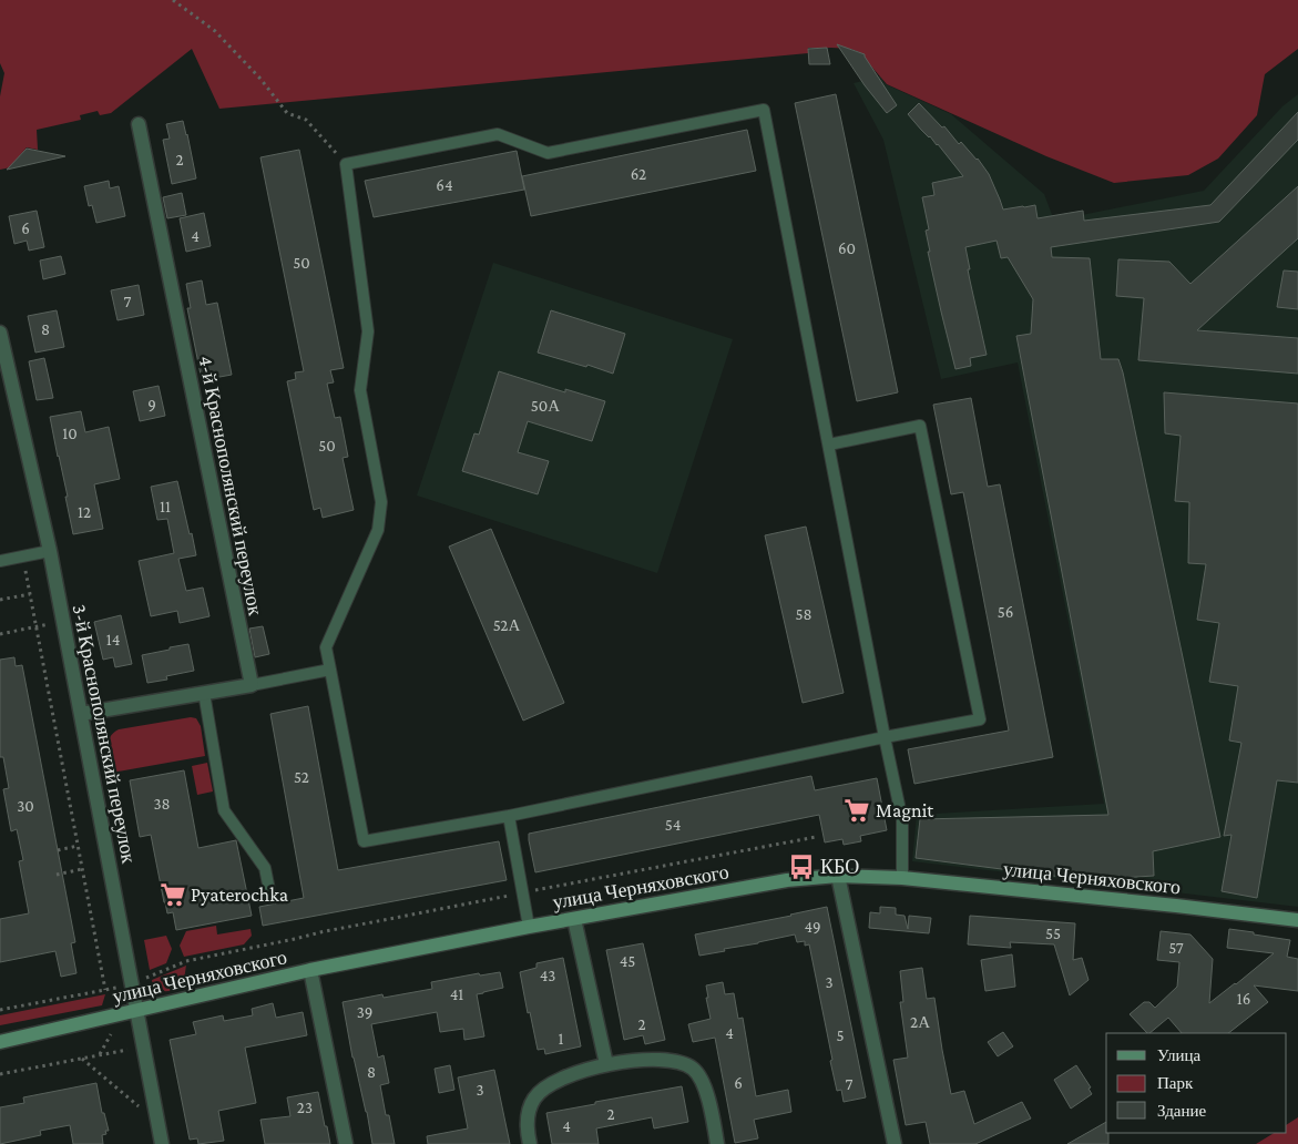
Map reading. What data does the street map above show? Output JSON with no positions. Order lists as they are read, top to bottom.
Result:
{
  "streets": {
    "main road": ["улица Черняховского"],
    "street": ["4-й Краснополянский переулок", "3-й Краснополянский переулок"]
  },
  "crossings": [
    ["3-й Краснополянский переулок", "улица Черняховского"]
  ],
  "places": {
    "supermarket": ["Magnit", "Pyaterochka"],
    "bus stop": ["КБО"]
  },
  "house_numbers": [
    "2",
    "62",
    "64",
    "6",
    "4",
    "60",
    "50",
    "7",
    "8",
    "9",
    "50А",
    "10",
    "50",
    "11",
    "12",
    "56",
    "58",
    "52А",
    "14",
    "52",
    "38",
    "30",
    "54",
    "49",
    "55",
    "57",
    "45",
    "43",
    "3",
    "41",
    "16",
    "39",
    "2А",
    "2",
    "4",
    "5",
    "1",
    "8",
    "6",
    "7",
    "3",
    "23",
    "2",
    "4"
  ],
  "legend": ["Улица", "Парк", "Здание"]
}
